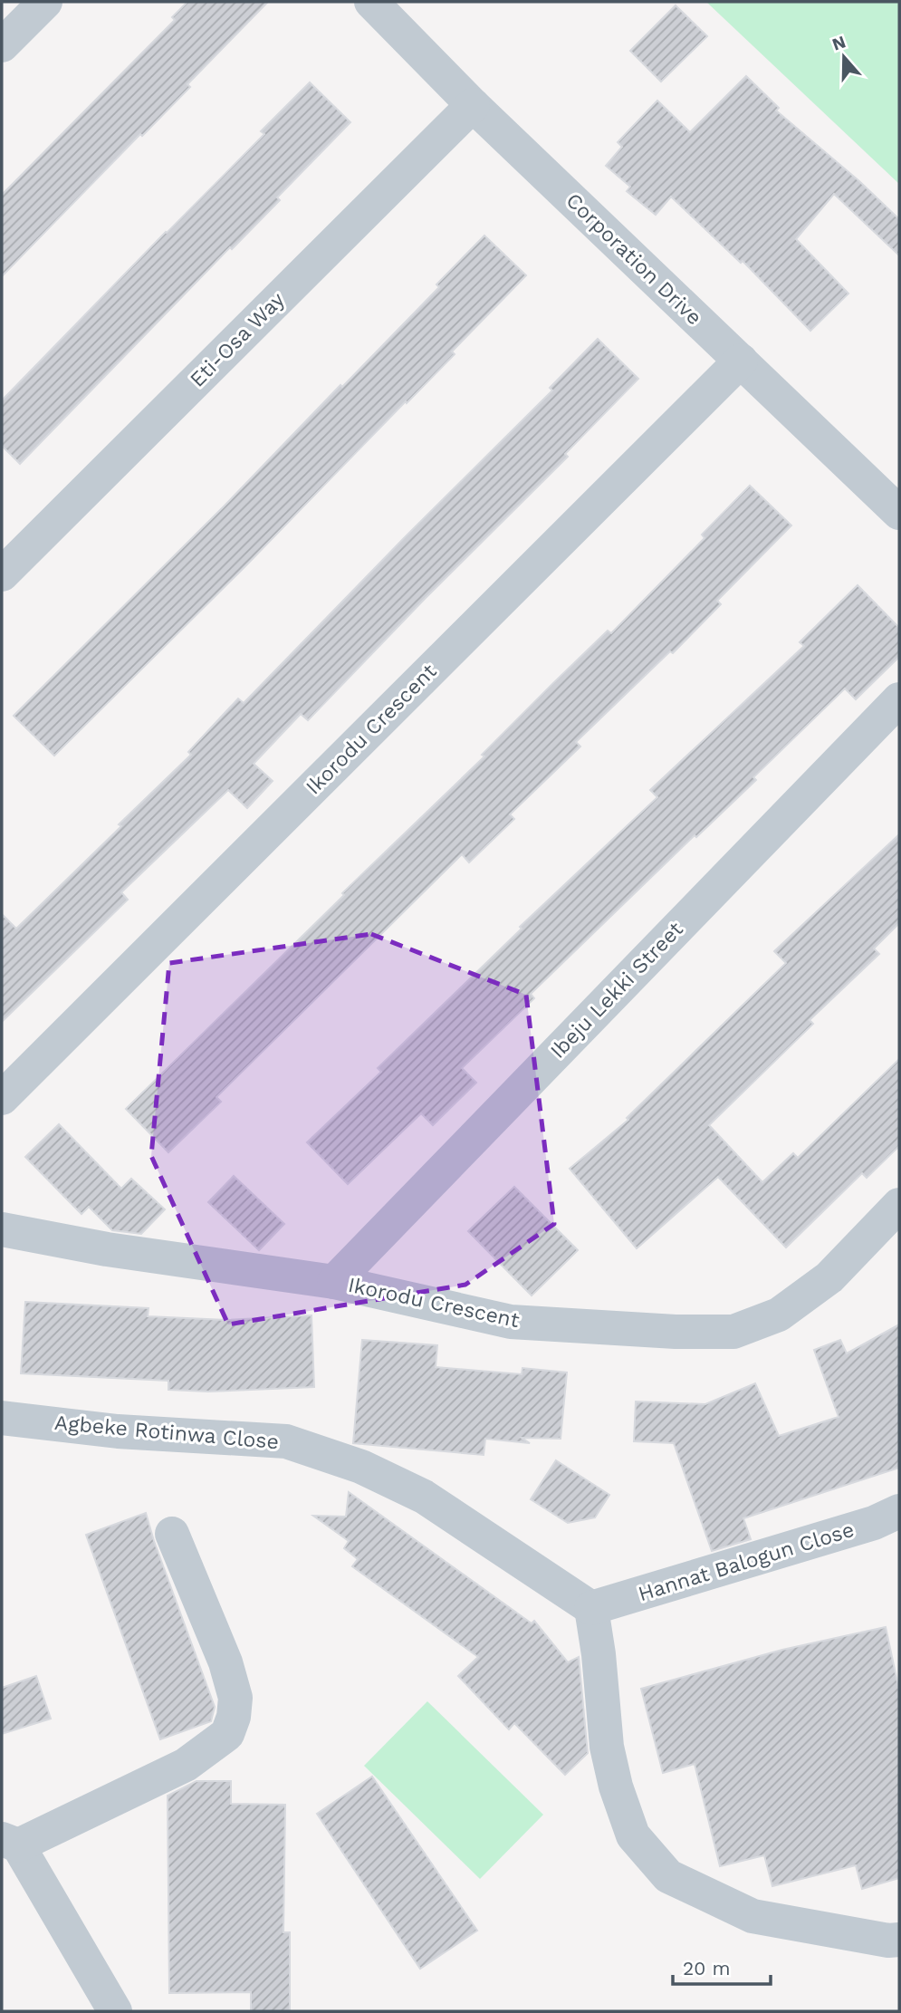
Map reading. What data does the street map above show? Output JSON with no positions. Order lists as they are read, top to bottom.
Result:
{
  "streets": {
    "street": [
      "Corporation Drive",
      "Eti-Osa Way",
      "Ikorodu Crescent",
      "Ibeju Lekki Street",
      "Agbeke Rotinwa Close",
      "Hannat Balogun Close"
    ]
  },
  "crossings": [
    ["Corporation Drive", "Eti-Osa Way"],
    ["Corporation Drive", "Ikorodu Crescent"],
    ["Ikorodu Crescent", "Ibeju Lekki Street"],
    ["Agbeke Rotinwa Close", "Hannat Balogun Close"]
  ],
  "scale_bar": "20 m",
  "north": "top"
}
